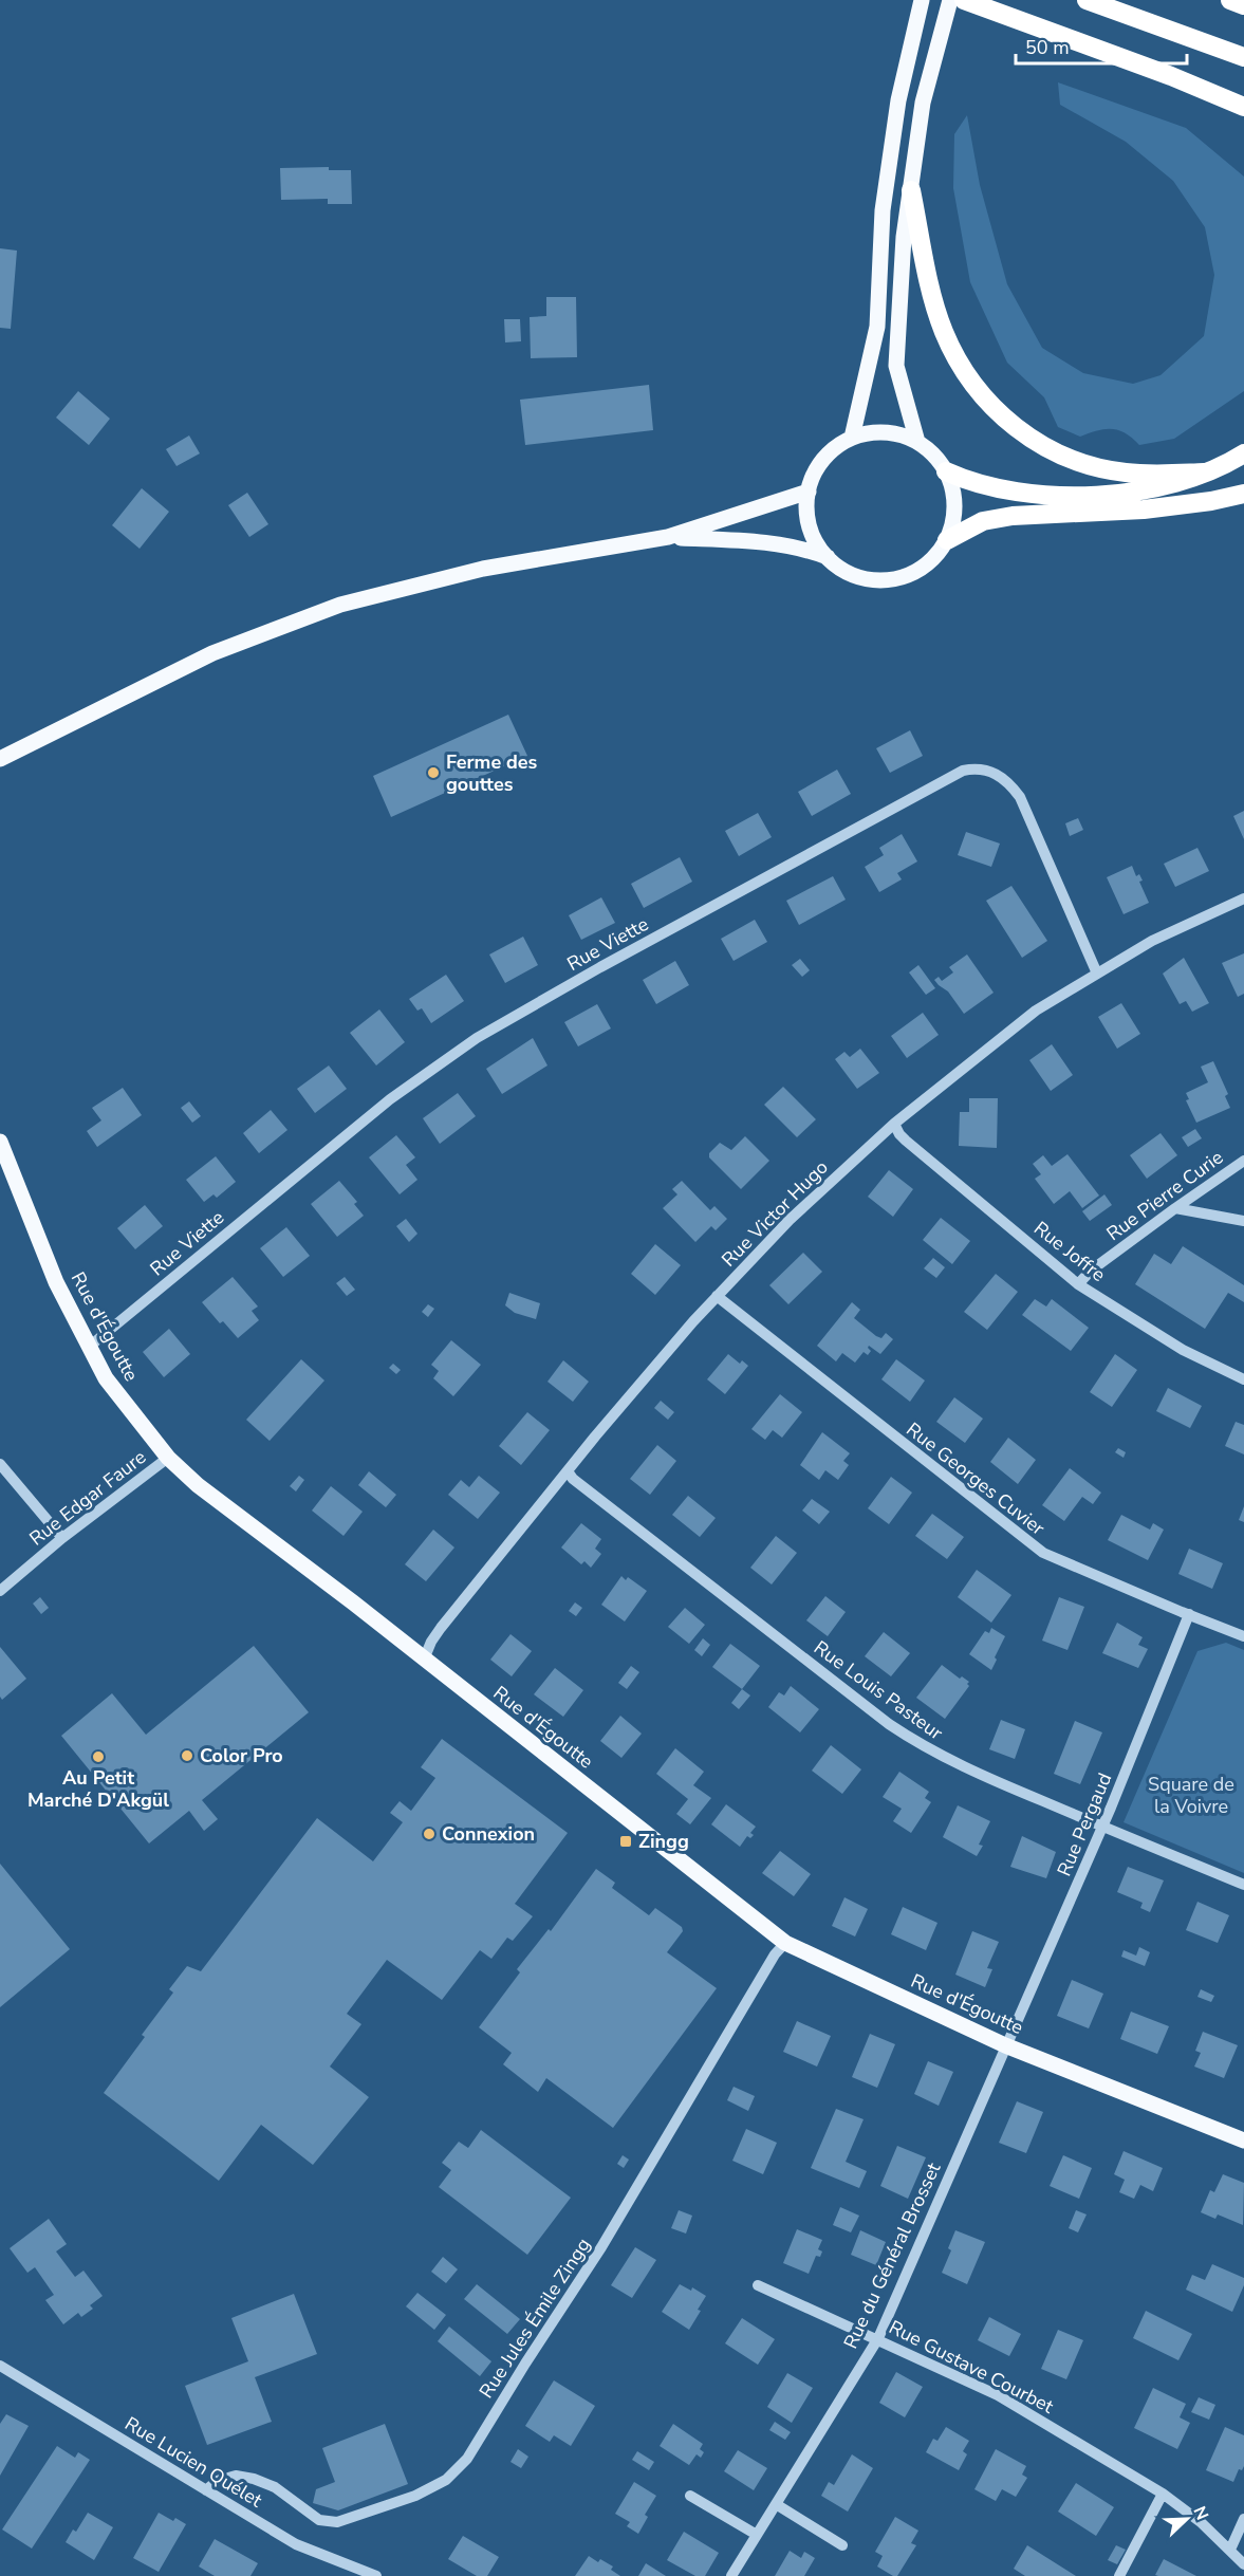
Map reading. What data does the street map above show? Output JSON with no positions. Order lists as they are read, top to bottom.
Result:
{
  "streets": {
    "main road": ["Rue d'Égoutte"],
    "street": [
      "Rue Viette",
      "Rue Pierre Curie",
      "Rue Victor Hugo",
      "Rue Joffre",
      "Rue Georges Cuvier",
      "Rue Edgar Faure",
      "Rue Louis Pasteur",
      "Rue Pergaud",
      "Rue du Général Brosset",
      "Rue Jules Émile Zingg",
      "Rue Gustave Courbet",
      "Rue Lucien Quélet"
    ]
  },
  "crossings": [
    ["Rue Viette", "Rue Victor Hugo"],
    ["Rue Viette", "Rue d'Égoutte"],
    ["Rue Pierre Curie", "Rue Joffre"],
    ["Rue Victor Hugo", "Rue Joffre"],
    ["Rue Victor Hugo", "Rue d'Égoutte"],
    ["Rue Victor Hugo", "Rue Georges Cuvier"],
    ["Rue Victor Hugo", "Rue Louis Pasteur"],
    ["Rue d'Égoutte", "Rue Edgar Faure"],
    ["Rue d'Égoutte", "Rue Pergaud"],
    ["Rue d'Égoutte", "Rue du Général Brosset"],
    ["Rue d'Égoutte", "Rue Jules Émile Zingg"],
    ["Rue Georges Cuvier", "Rue Pergaud"],
    ["Rue Louis Pasteur", "Rue Pergaud"],
    ["Rue Pergaud", "Rue du Général Brosset"],
    ["Rue du Général Brosset", "Rue Gustave Courbet"],
    ["Rue Jules Émile Zingg", "Rue Lucien Quélet"]
  ],
  "parks": ["Square de la Voivre"],
  "places": {
    "other": [
      "Ferme des gouttes",
      "Color Pro",
      "Au Petit Marché D'Akgül",
      "Connexion"
    ],
    "transit": ["Zingg"]
  },
  "scale_bar": "50 m",
  "north": "top right"
}
